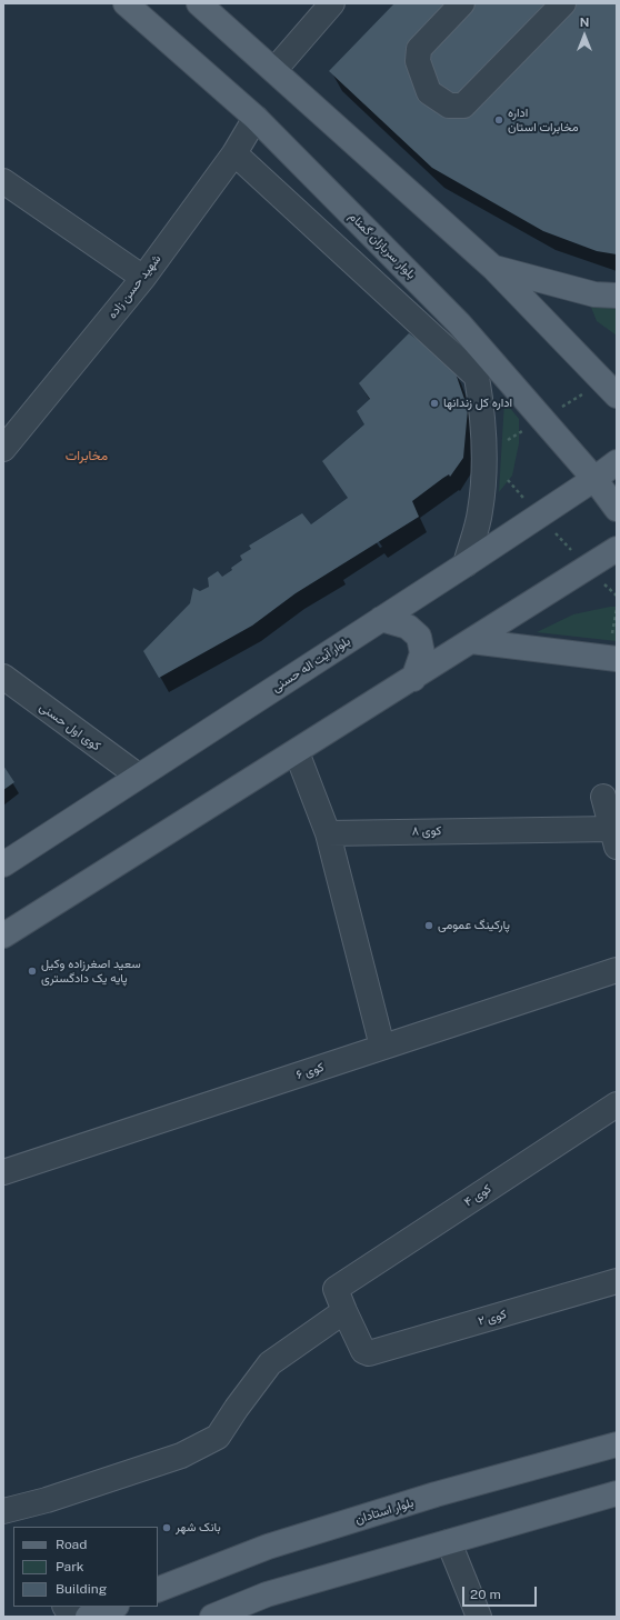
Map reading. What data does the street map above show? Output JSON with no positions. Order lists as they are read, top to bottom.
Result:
{
  "streets": {
    "main road": ["بلوار سربازان گمنام", "بلوار آیت اله حسنی", "بلوار استادان"],
    "street": [
      "شهید حسن زاده",
      "کوی اول حسنی",
      "کوی ۸",
      "کوی ۶",
      "کوی ۴",
      "کوی ۲"
    ]
  },
  "crossings": [
    ["بلوار سربازان گمنام", "شهید حسن زاده"],
    ["بلوار سربازان گمنام", "بلوار آیت اله حسنی"],
    ["بلوار آیت اله حسنی", "کوی اول حسنی"],
    ["کوی ۴", "کوی ۲"]
  ],
  "districts": ["مخابرات"],
  "places": [
    "اداره مخابرات استان",
    "اداره کل زندانها",
    "پارکینگ عمومی",
    "سعید اصغرزاده وکیل پایه یک دادگستری",
    "بانک شهر"
  ],
  "legend": ["Road", "Park", "Building"],
  "scale_bar": "20 m",
  "north": "top"
}
